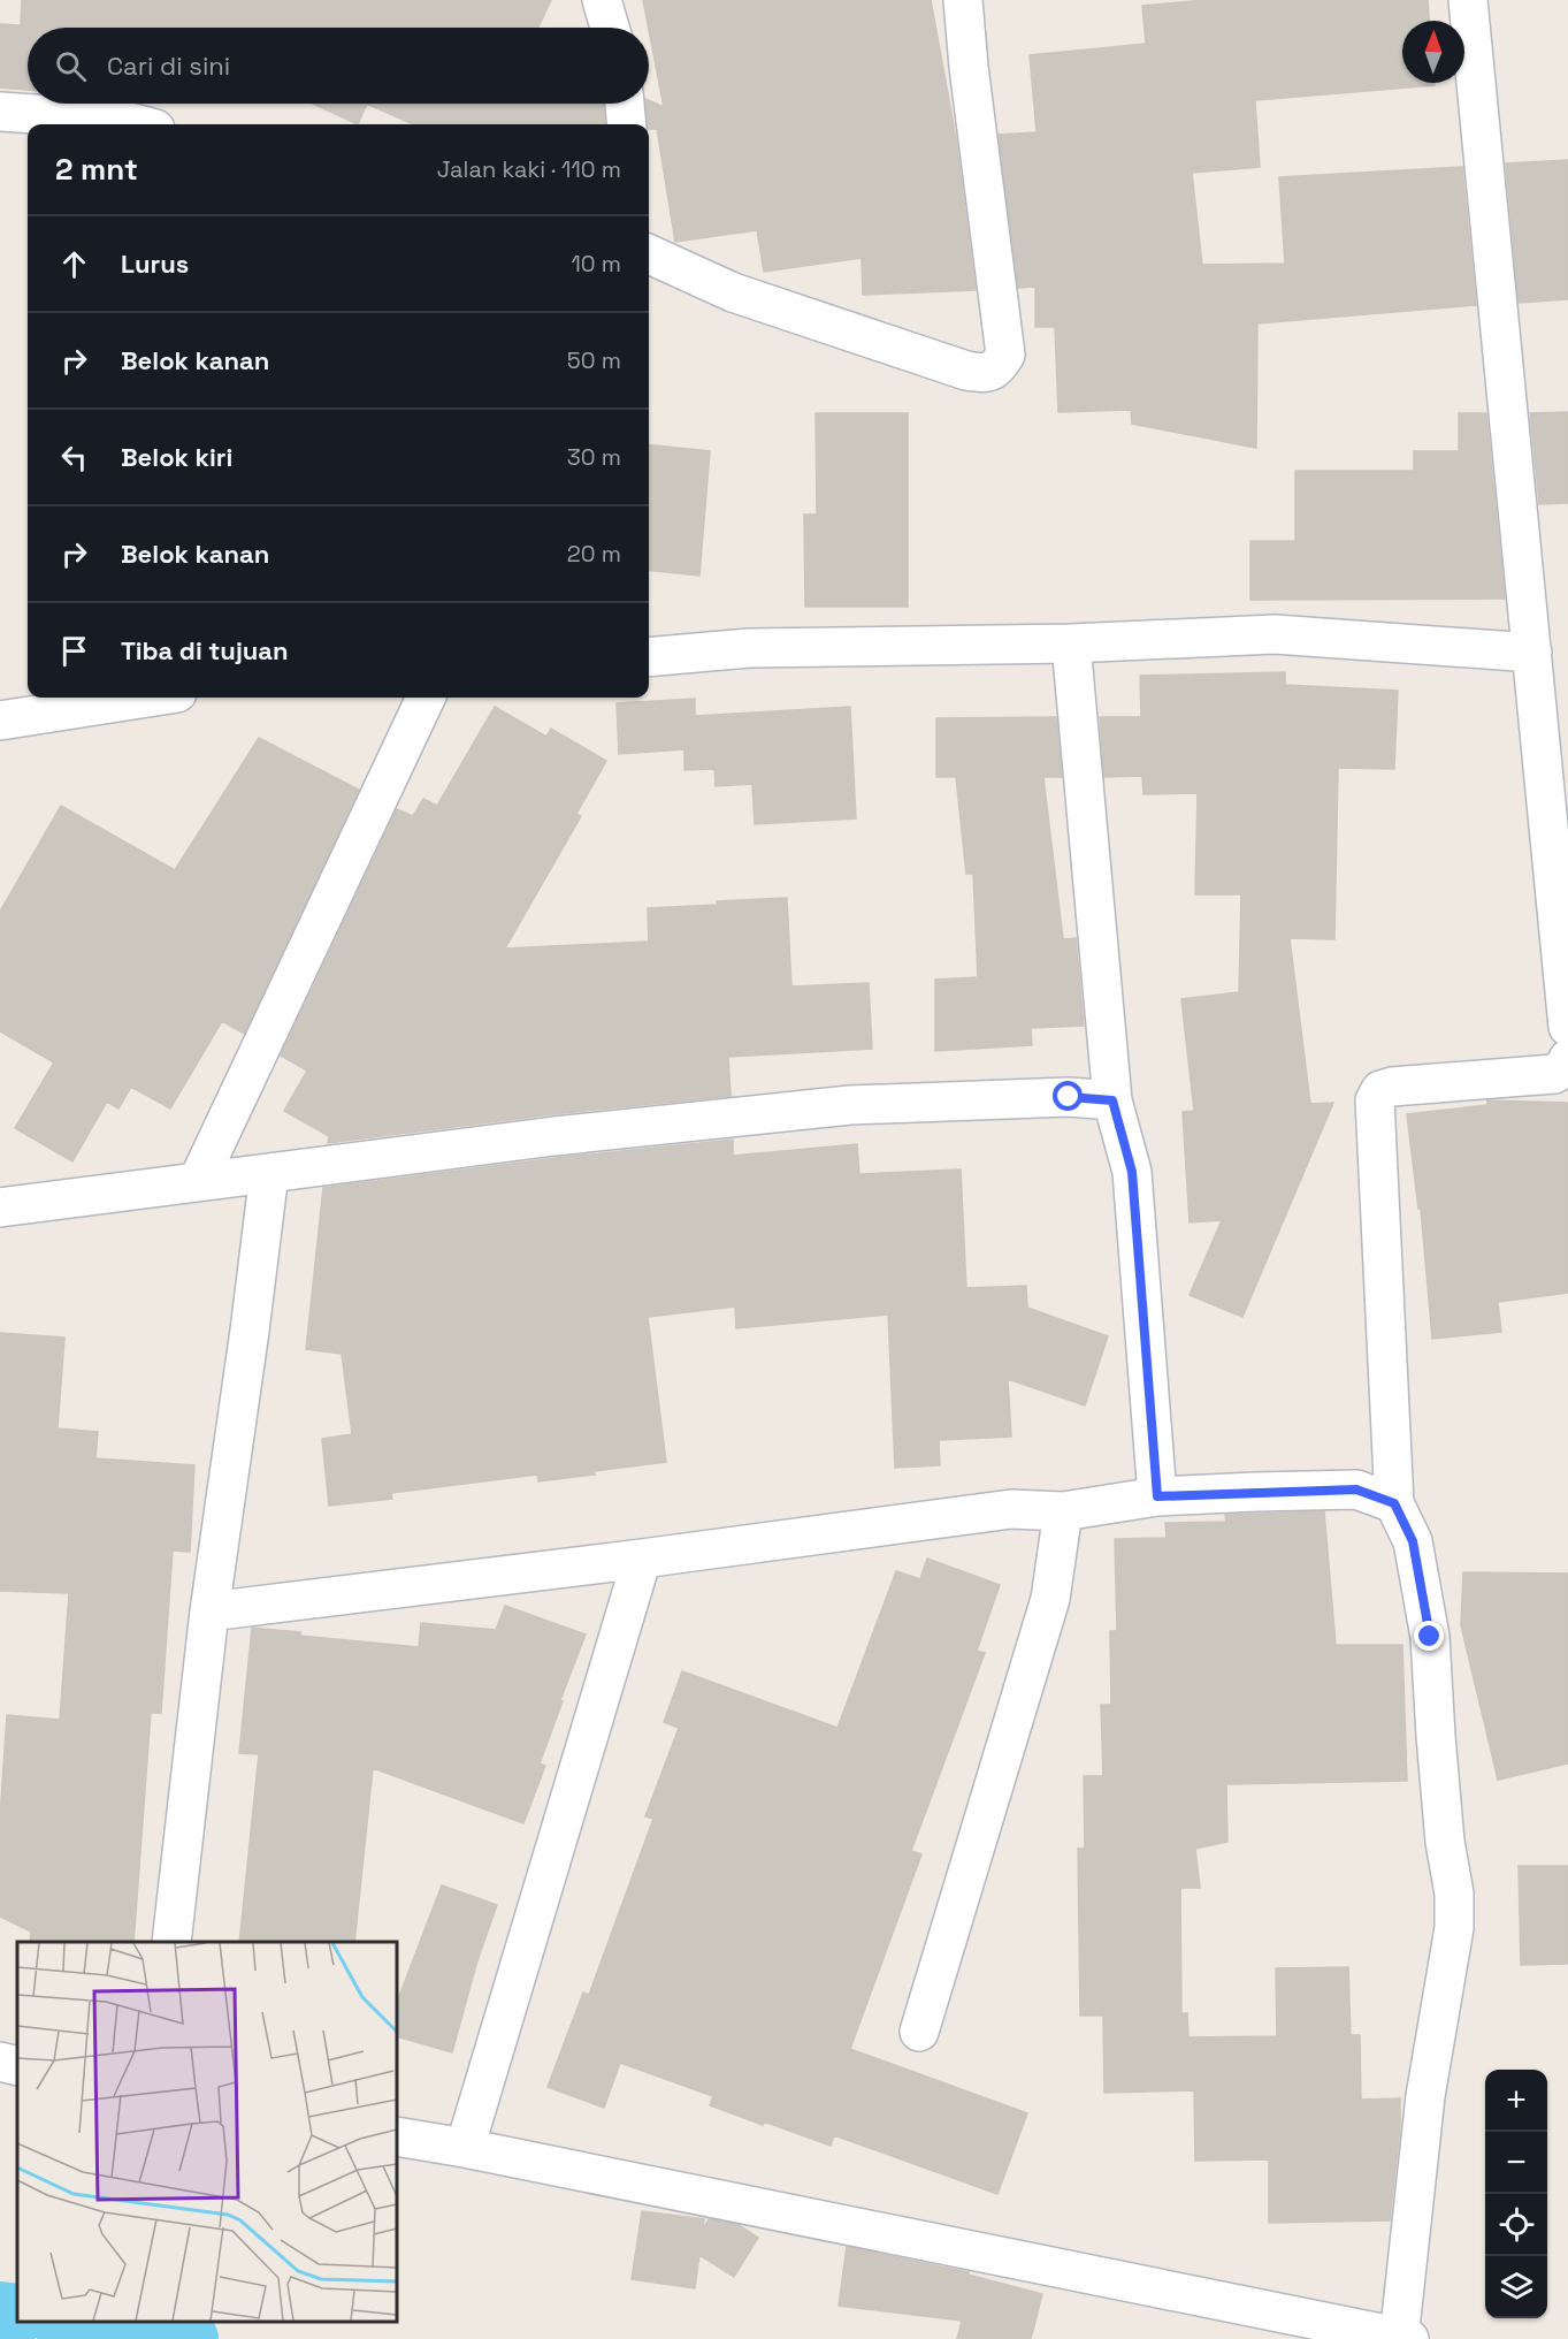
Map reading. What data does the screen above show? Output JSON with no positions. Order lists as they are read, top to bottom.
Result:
{
  "north": "top",
  "page": {
    "search": "Cari di sini",
    "heading": ["2 mnt", "Jalan kaki · 110 m"],
    "list": [
      ["Lurus", "10 m"],
      ["Belok kanan", "50 m"],
      ["Belok kiri", "30 m"],
      ["Belok kanan", "20 m"],
      "Tiba di tujuan"
    ],
    "map_buttons": ["+", "−"]
  }
}
